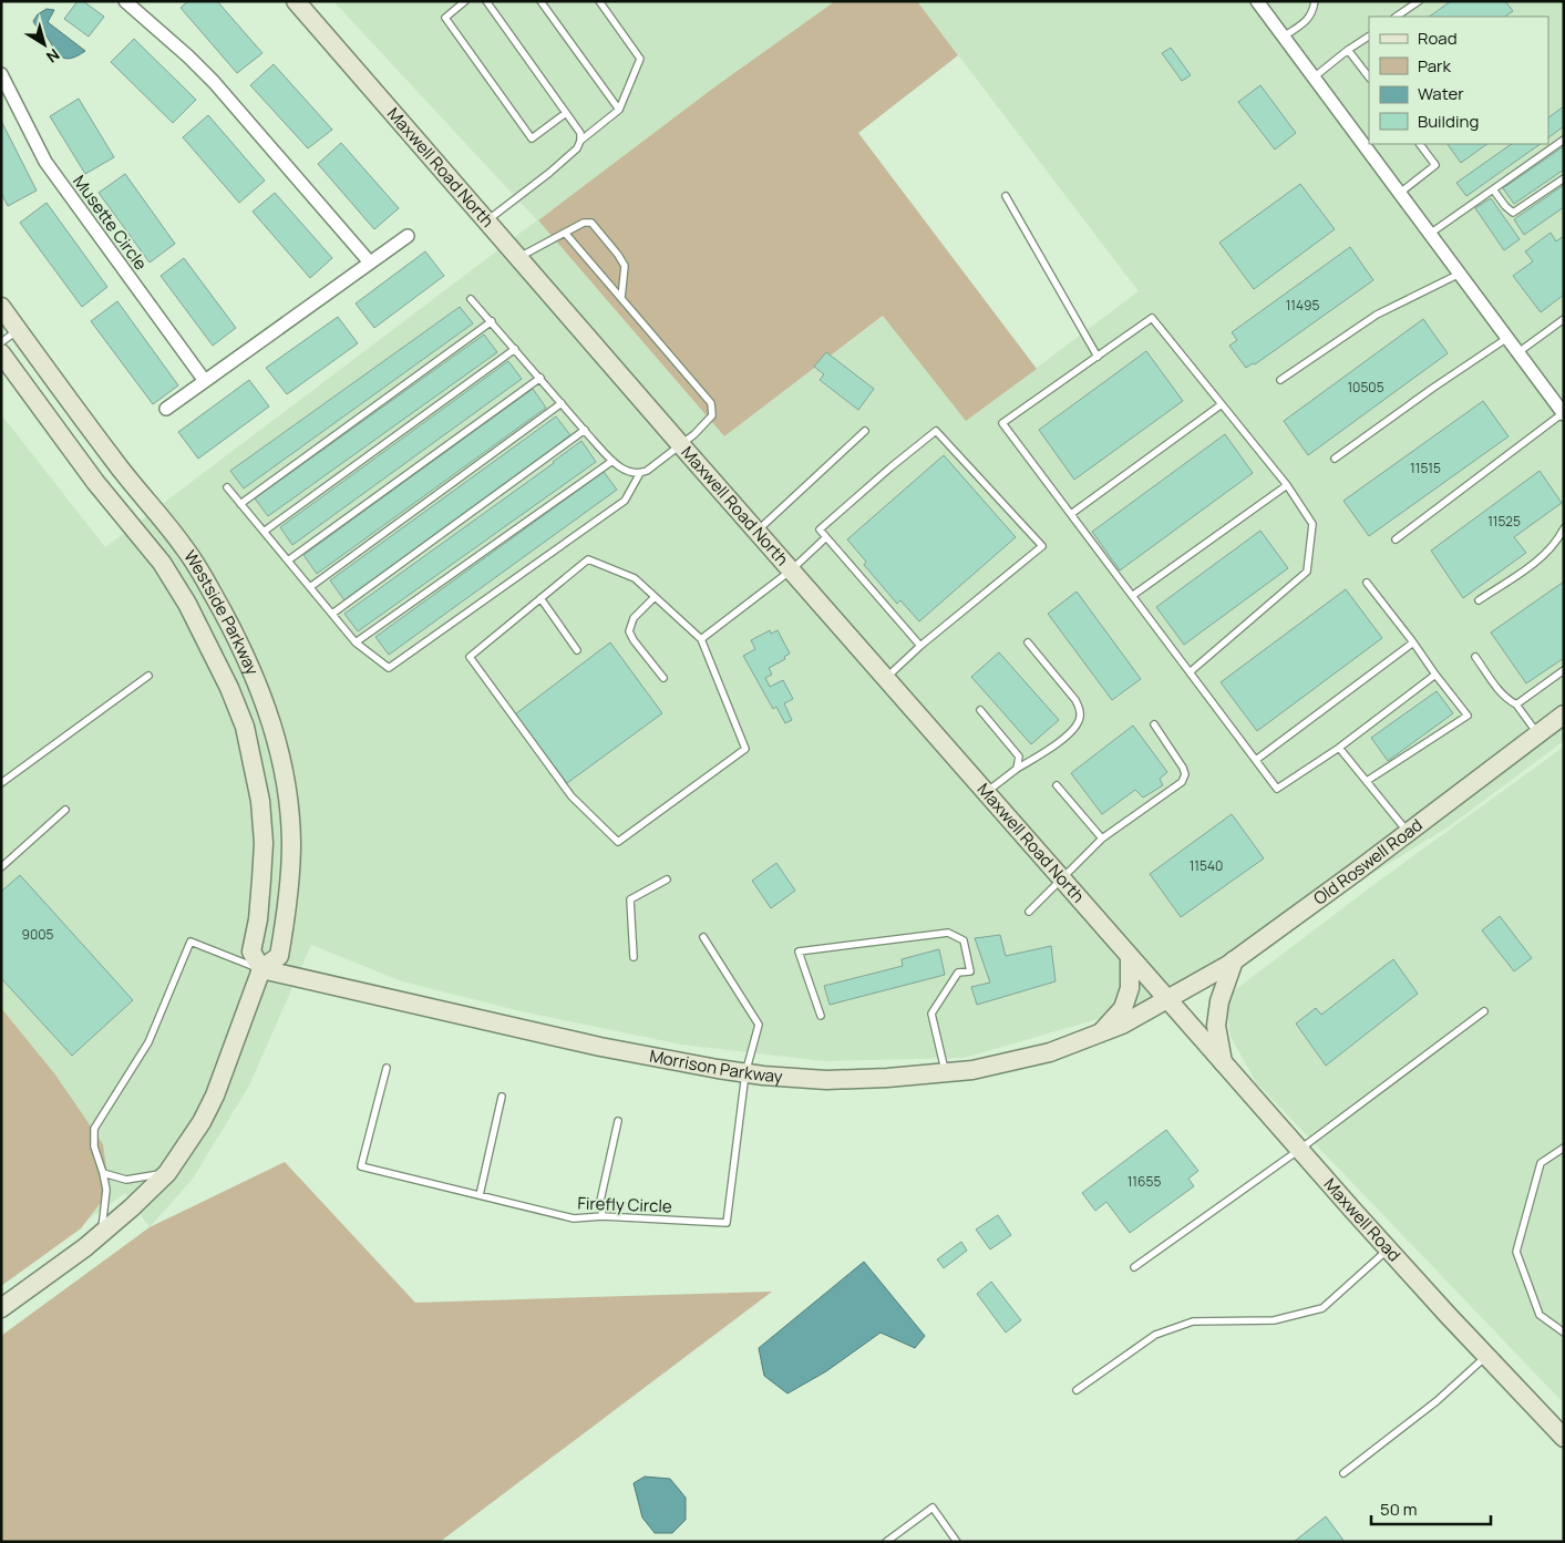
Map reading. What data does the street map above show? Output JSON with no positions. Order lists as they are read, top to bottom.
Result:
{
  "streets": {
    "street": [
      "Maxwell Road North",
      "Musette Circle",
      "Westside Parkway",
      "Old Roswell Road",
      "Morrison Parkway",
      "Maxwell Road"
    ],
    "lane": ["Firefly Circle"]
  },
  "crossings": [
    ["Maxwell Road North", "Old Roswell Road"],
    ["Maxwell Road North", "Morrison Parkway"],
    ["Maxwell Road North", "Maxwell Road"],
    ["Westside Parkway", "Morrison Parkway"],
    ["Old Roswell Road", "Morrison Parkway"],
    ["Old Roswell Road", "Maxwell Road"],
    ["Morrison Parkway", "Firefly Circle"],
    ["Morrison Parkway", "Maxwell Road"]
  ],
  "house_numbers": [
    "11495",
    "10505",
    "11515",
    "11525",
    "11540",
    "9005",
    "11655"
  ],
  "legend": [
    "Road",
    "Park",
    "Water",
    "Building"
  ],
  "scale_bar": "50 m",
  "north": "bottom right"
}
